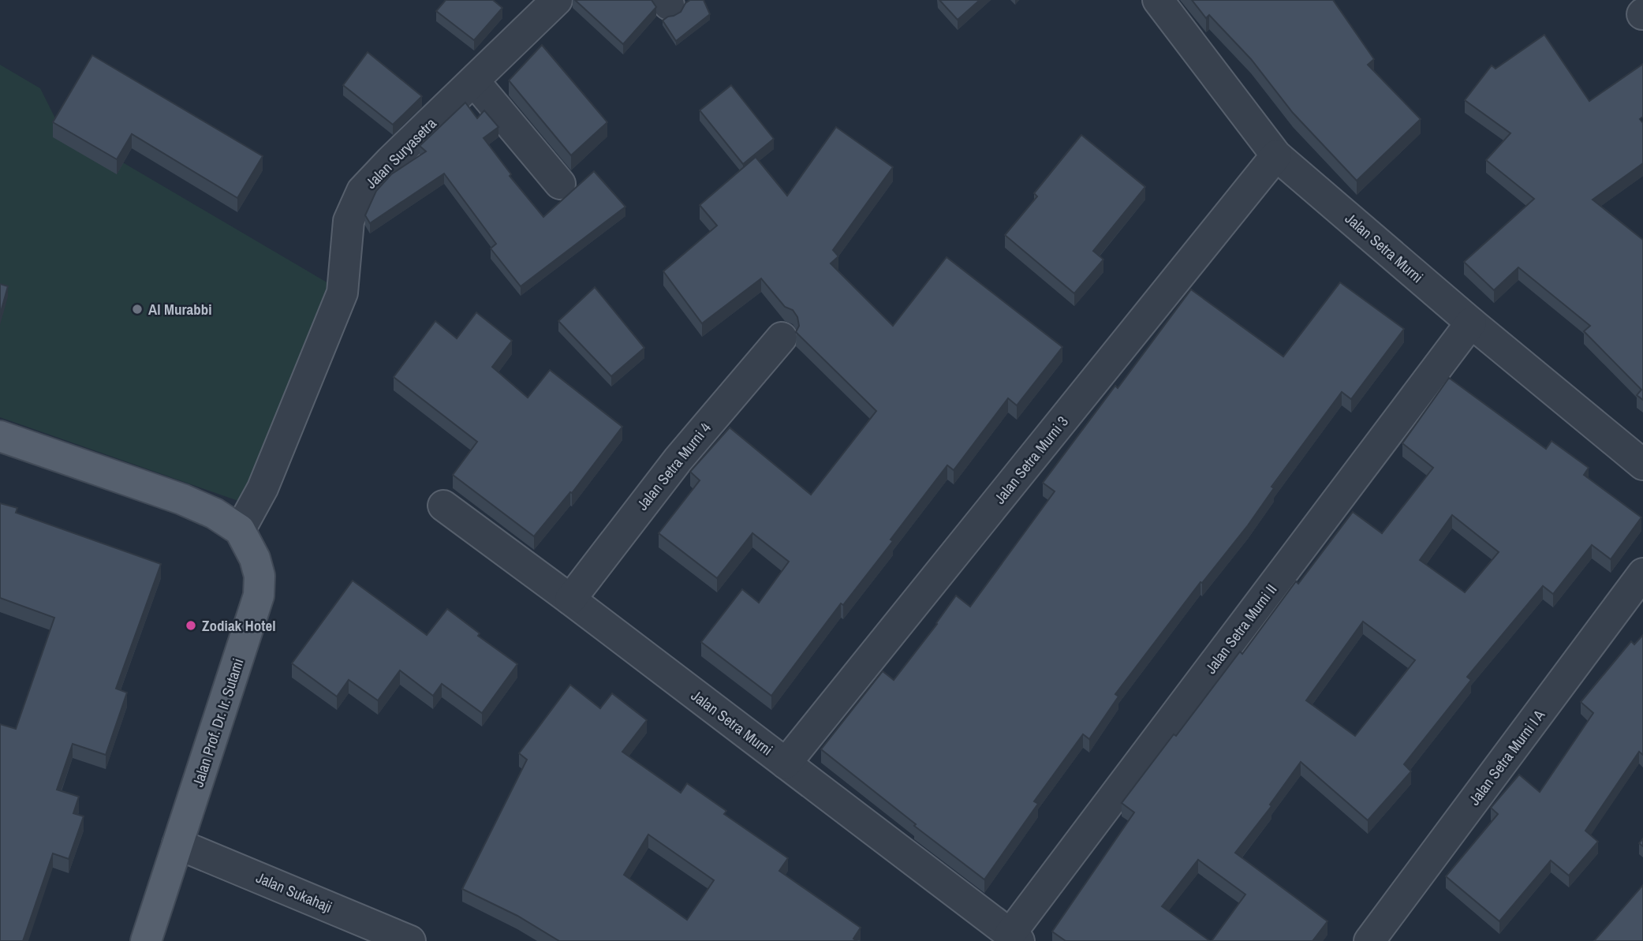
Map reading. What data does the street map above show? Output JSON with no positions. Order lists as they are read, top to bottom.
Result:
{
  "streets": {
    "main road": ["Jalan Prof. Dr. Ir. Sutami"],
    "street": [
      "Jalan Suryasetra",
      "Jalan Setra Murni",
      "Jalan Setra Murni 3",
      "Jalan Setra Murni 4",
      "Jalan Setra Murni II",
      "Jalan Setra Murni I A",
      "Jalan Sukahaji"
    ]
  },
  "crossings": [
    ["Jalan Suryasetra", "Jalan Prof. Dr. Ir. Sutami"],
    ["Jalan Setra Murni", "Jalan Setra Murni 3"],
    ["Jalan Setra Murni", "Jalan Setra Murni 4"],
    ["Jalan Setra Murni", "Jalan Setra Murni II"],
    ["Jalan Prof. Dr. Ir. Sutami", "Jalan Sukahaji"]
  ],
  "places": ["Al Murabbi", "Zodiak Hotel"]
}
